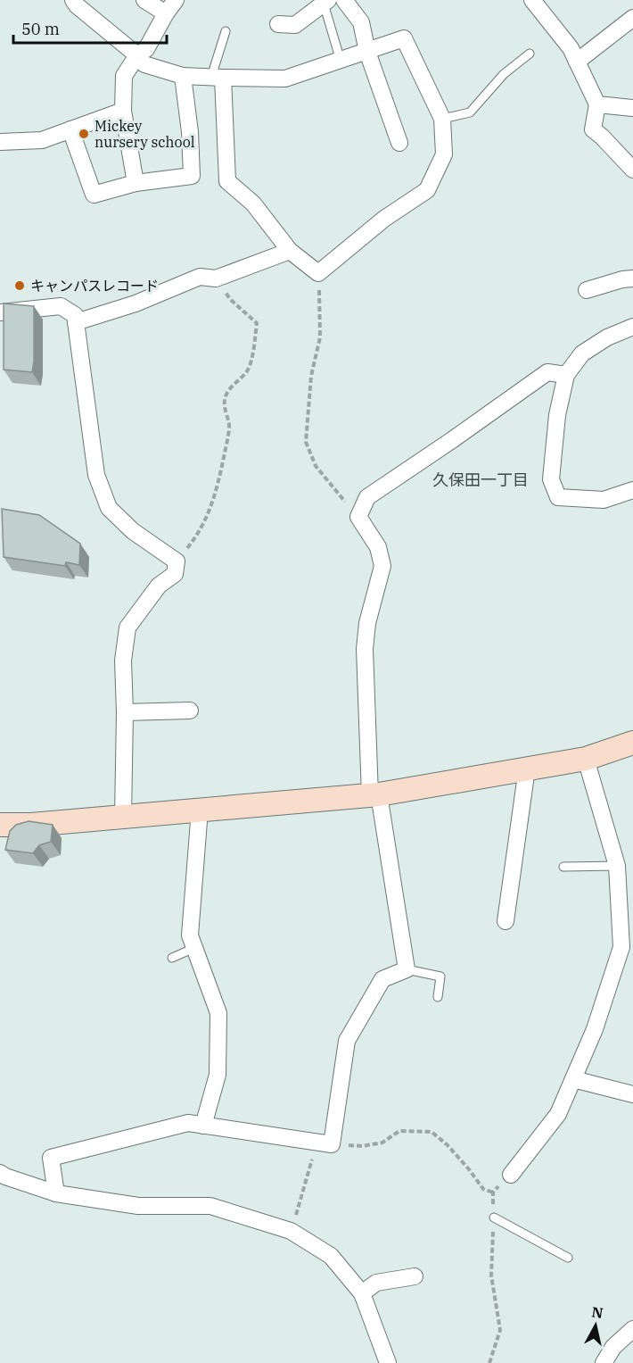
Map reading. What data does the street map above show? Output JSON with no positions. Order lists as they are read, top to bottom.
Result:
{
  "districts": ["久保田一丁目"],
  "places": ["Mickey nursery school", "キャンパスレコード"],
  "scale_bar": "50 m",
  "north": "top"
}
